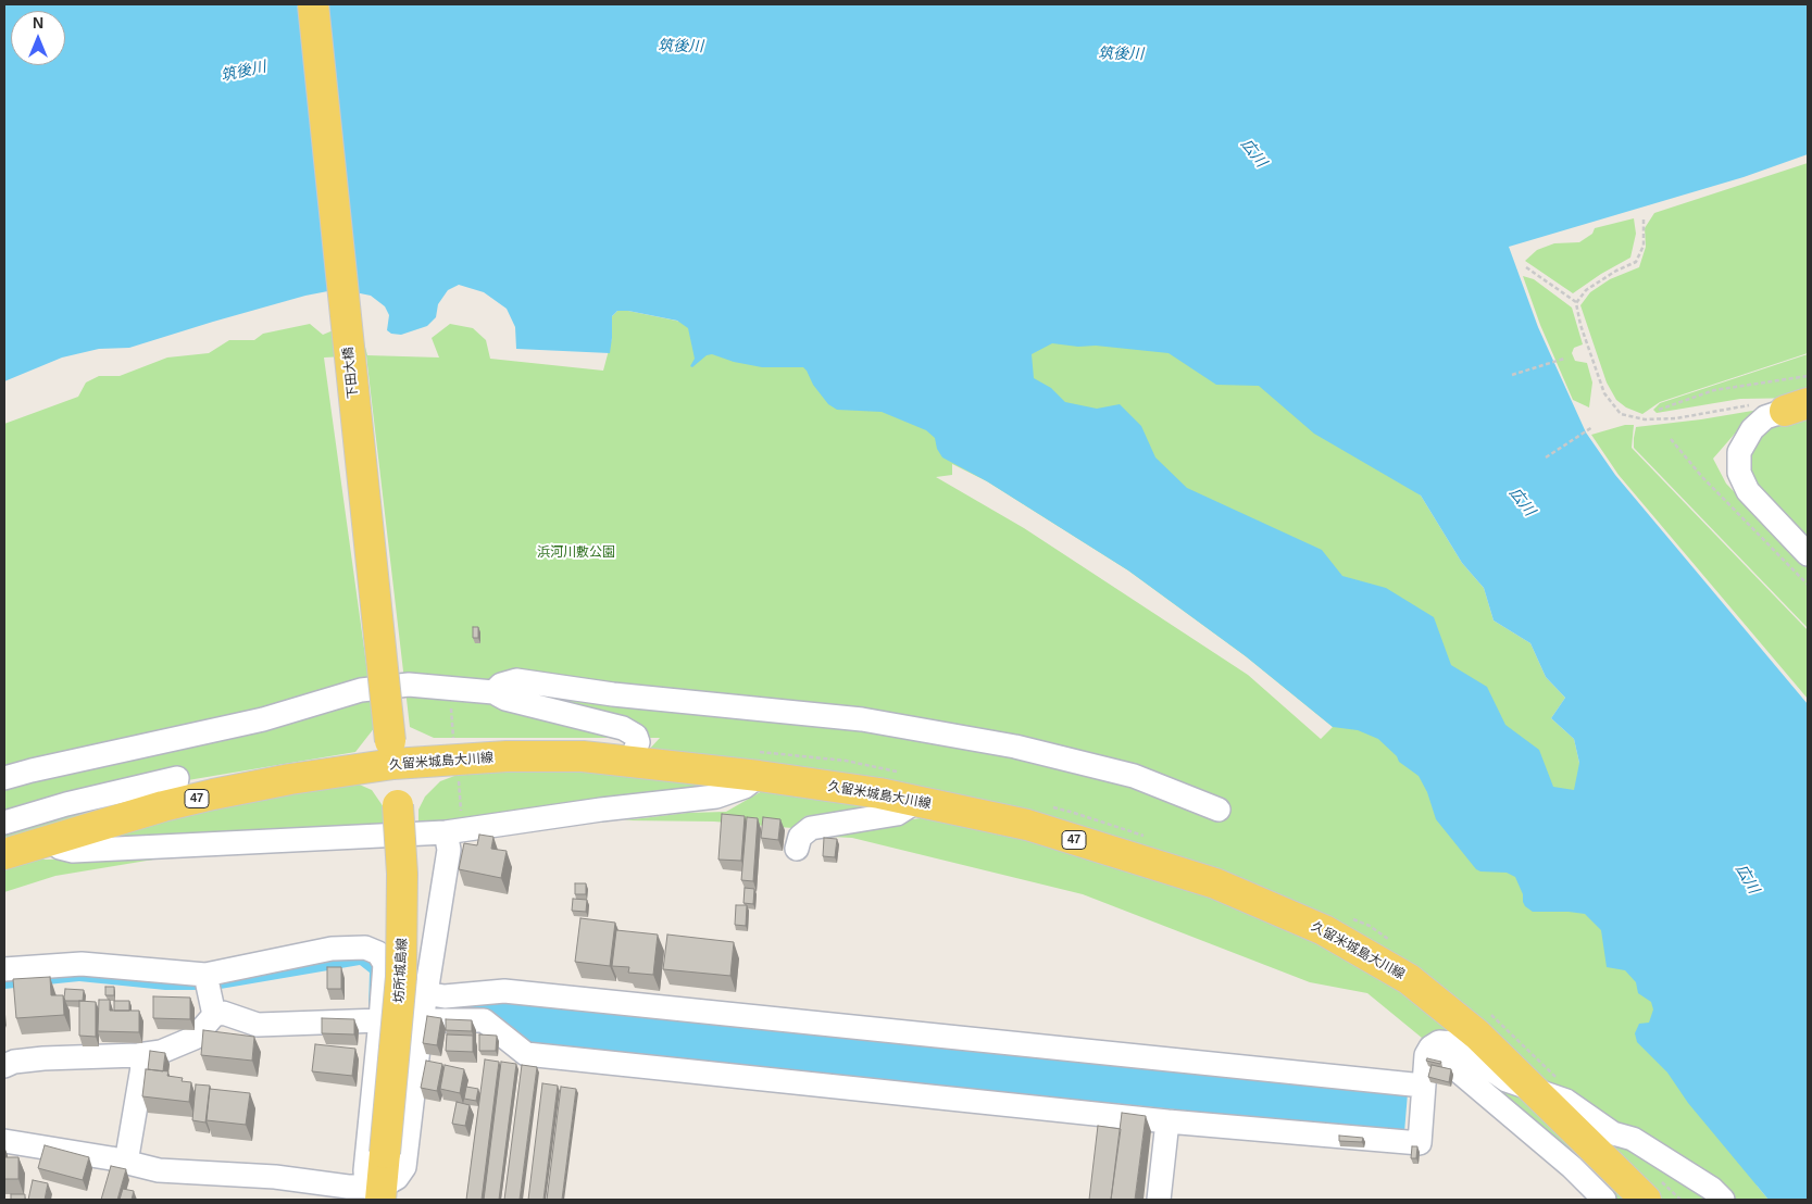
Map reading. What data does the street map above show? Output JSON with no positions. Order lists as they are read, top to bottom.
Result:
{
  "streets": {
    "main road": [
      "下田大橋",
      "久留米城島大川線",
      "47",
      "坊所城島線"
    ]
  },
  "crossings": [
    ["下田大橋", "久留米城島大川線"],
    ["下田大橋", "坊所城島線"],
    ["久留米城島大川線", "坊所城島線"]
  ],
  "water": ["筑後川", "広川"],
  "parks": ["浜河川敷公園"],
  "north": "top"
}
